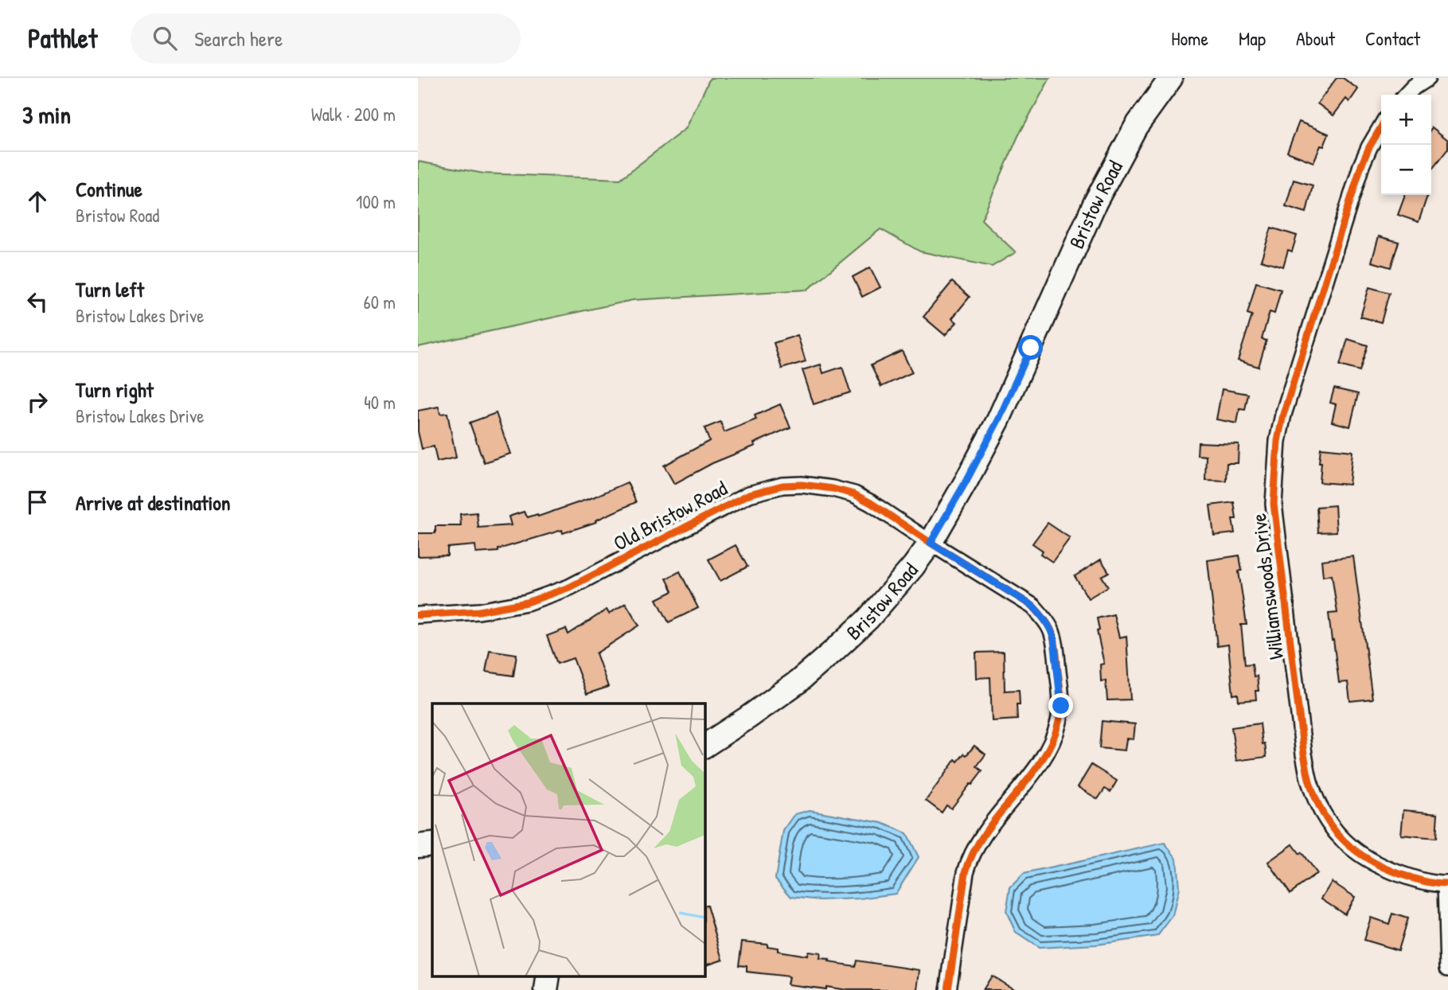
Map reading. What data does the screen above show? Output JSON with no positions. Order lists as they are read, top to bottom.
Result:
{
  "streets": {
    "main road": ["Bristow Road"],
    "street": ["Old Bristow Road", "Williamswoods Drive"]
  },
  "crossings": [
    ["Bristow Road", "Old Bristow Road"]
  ],
  "page": {
    "header": "Pathlet",
    "search": "Search here",
    "nav": [
      "Home",
      "Map",
      "About",
      "Contact"
    ],
    "heading": ["3 min", "Walk · 200 m"],
    "map_buttons": ["+", "−"],
    "list": [
      ["Continue", "Bristow Road", "100 m"],
      ["Turn left", "Bristow Lakes Drive", "60 m"],
      ["Turn right", "Bristow Lakes Drive", "40 m"],
      "Arrive at destination"
    ]
  }
}
